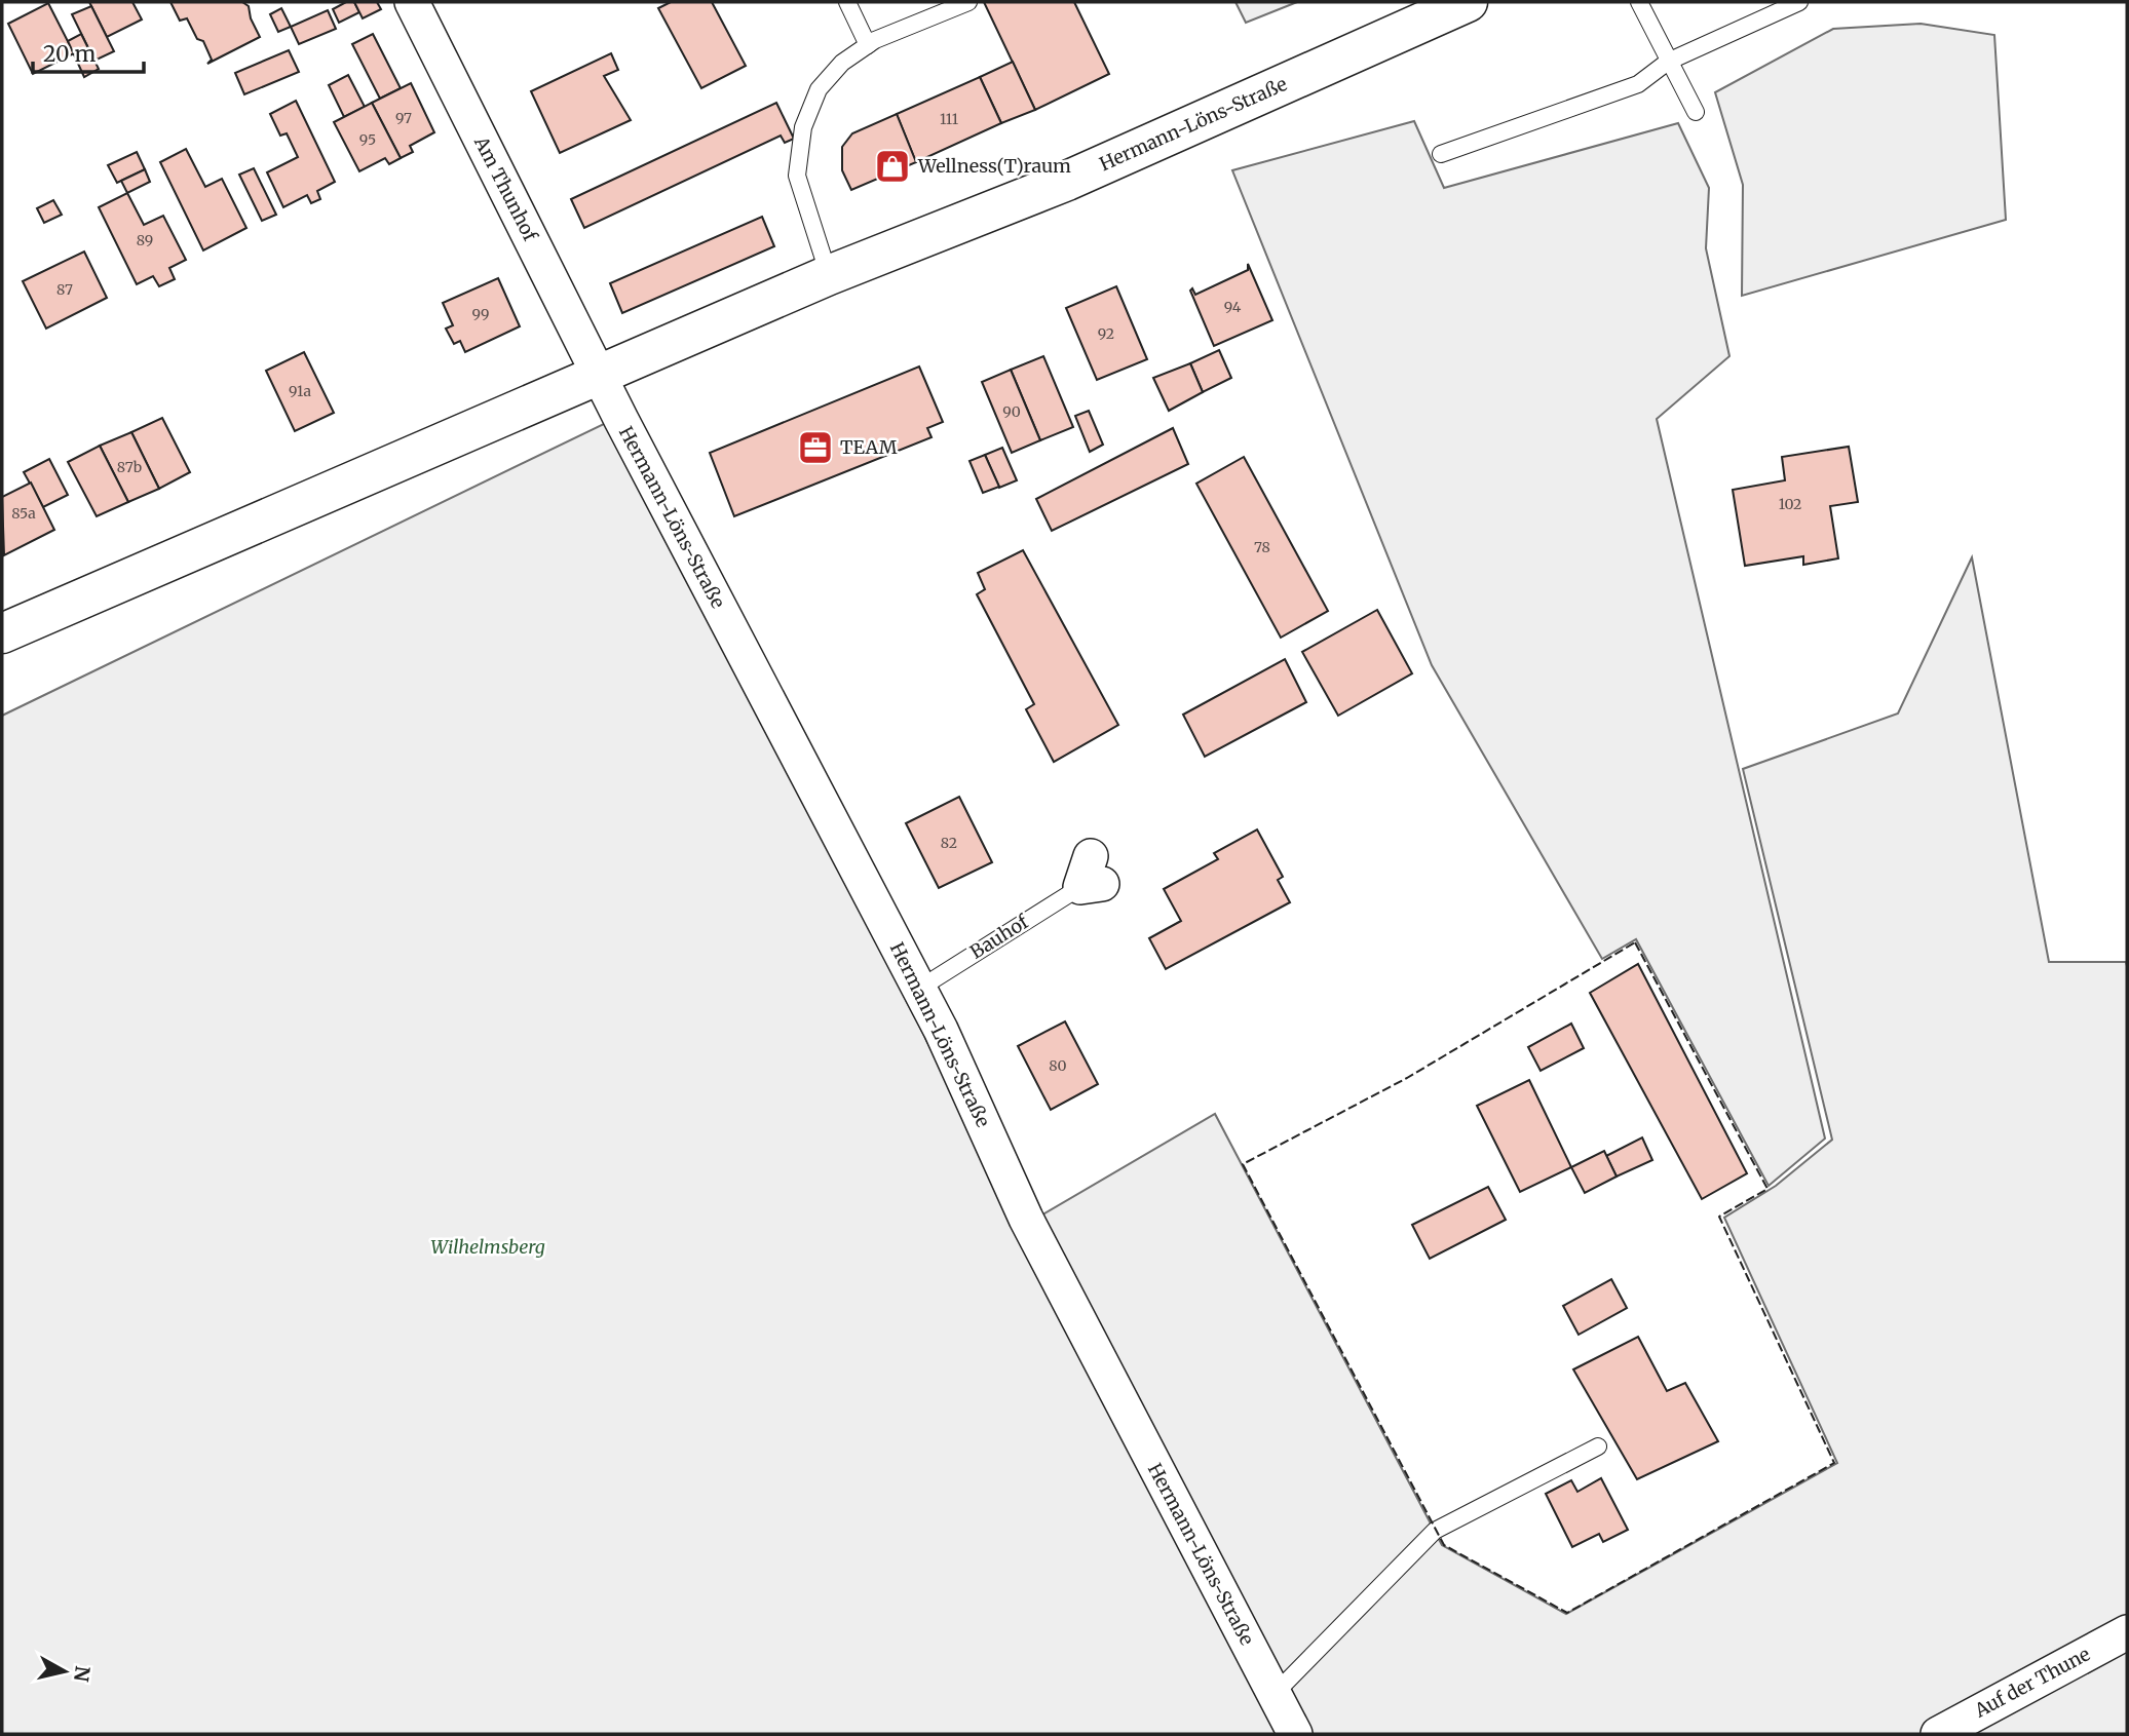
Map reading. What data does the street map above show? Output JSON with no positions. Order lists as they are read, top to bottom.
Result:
{
  "streets": {
    "street": ["Hermann-Löns-Straße", "Am Thunhof", "Auf der Thune"],
    "lane": ["Bauhof"]
  },
  "crossings": [
    ["Hermann-Löns-Straße", "Am Thunhof"],
    ["Hermann-Löns-Straße", "Bauhof"]
  ],
  "parks": ["Wilhelmsberg"],
  "places": {
    "shop": ["Wellness(T)raum"],
    "office": ["TEAM"]
  },
  "house_numbers": [
    "97",
    "111",
    "95",
    "89",
    "87",
    "94",
    "99",
    "92",
    "91a",
    "90",
    "87b",
    "102",
    "85a",
    "78",
    "82",
    "80"
  ],
  "scale_bar": "20 m",
  "north": "right"
}
